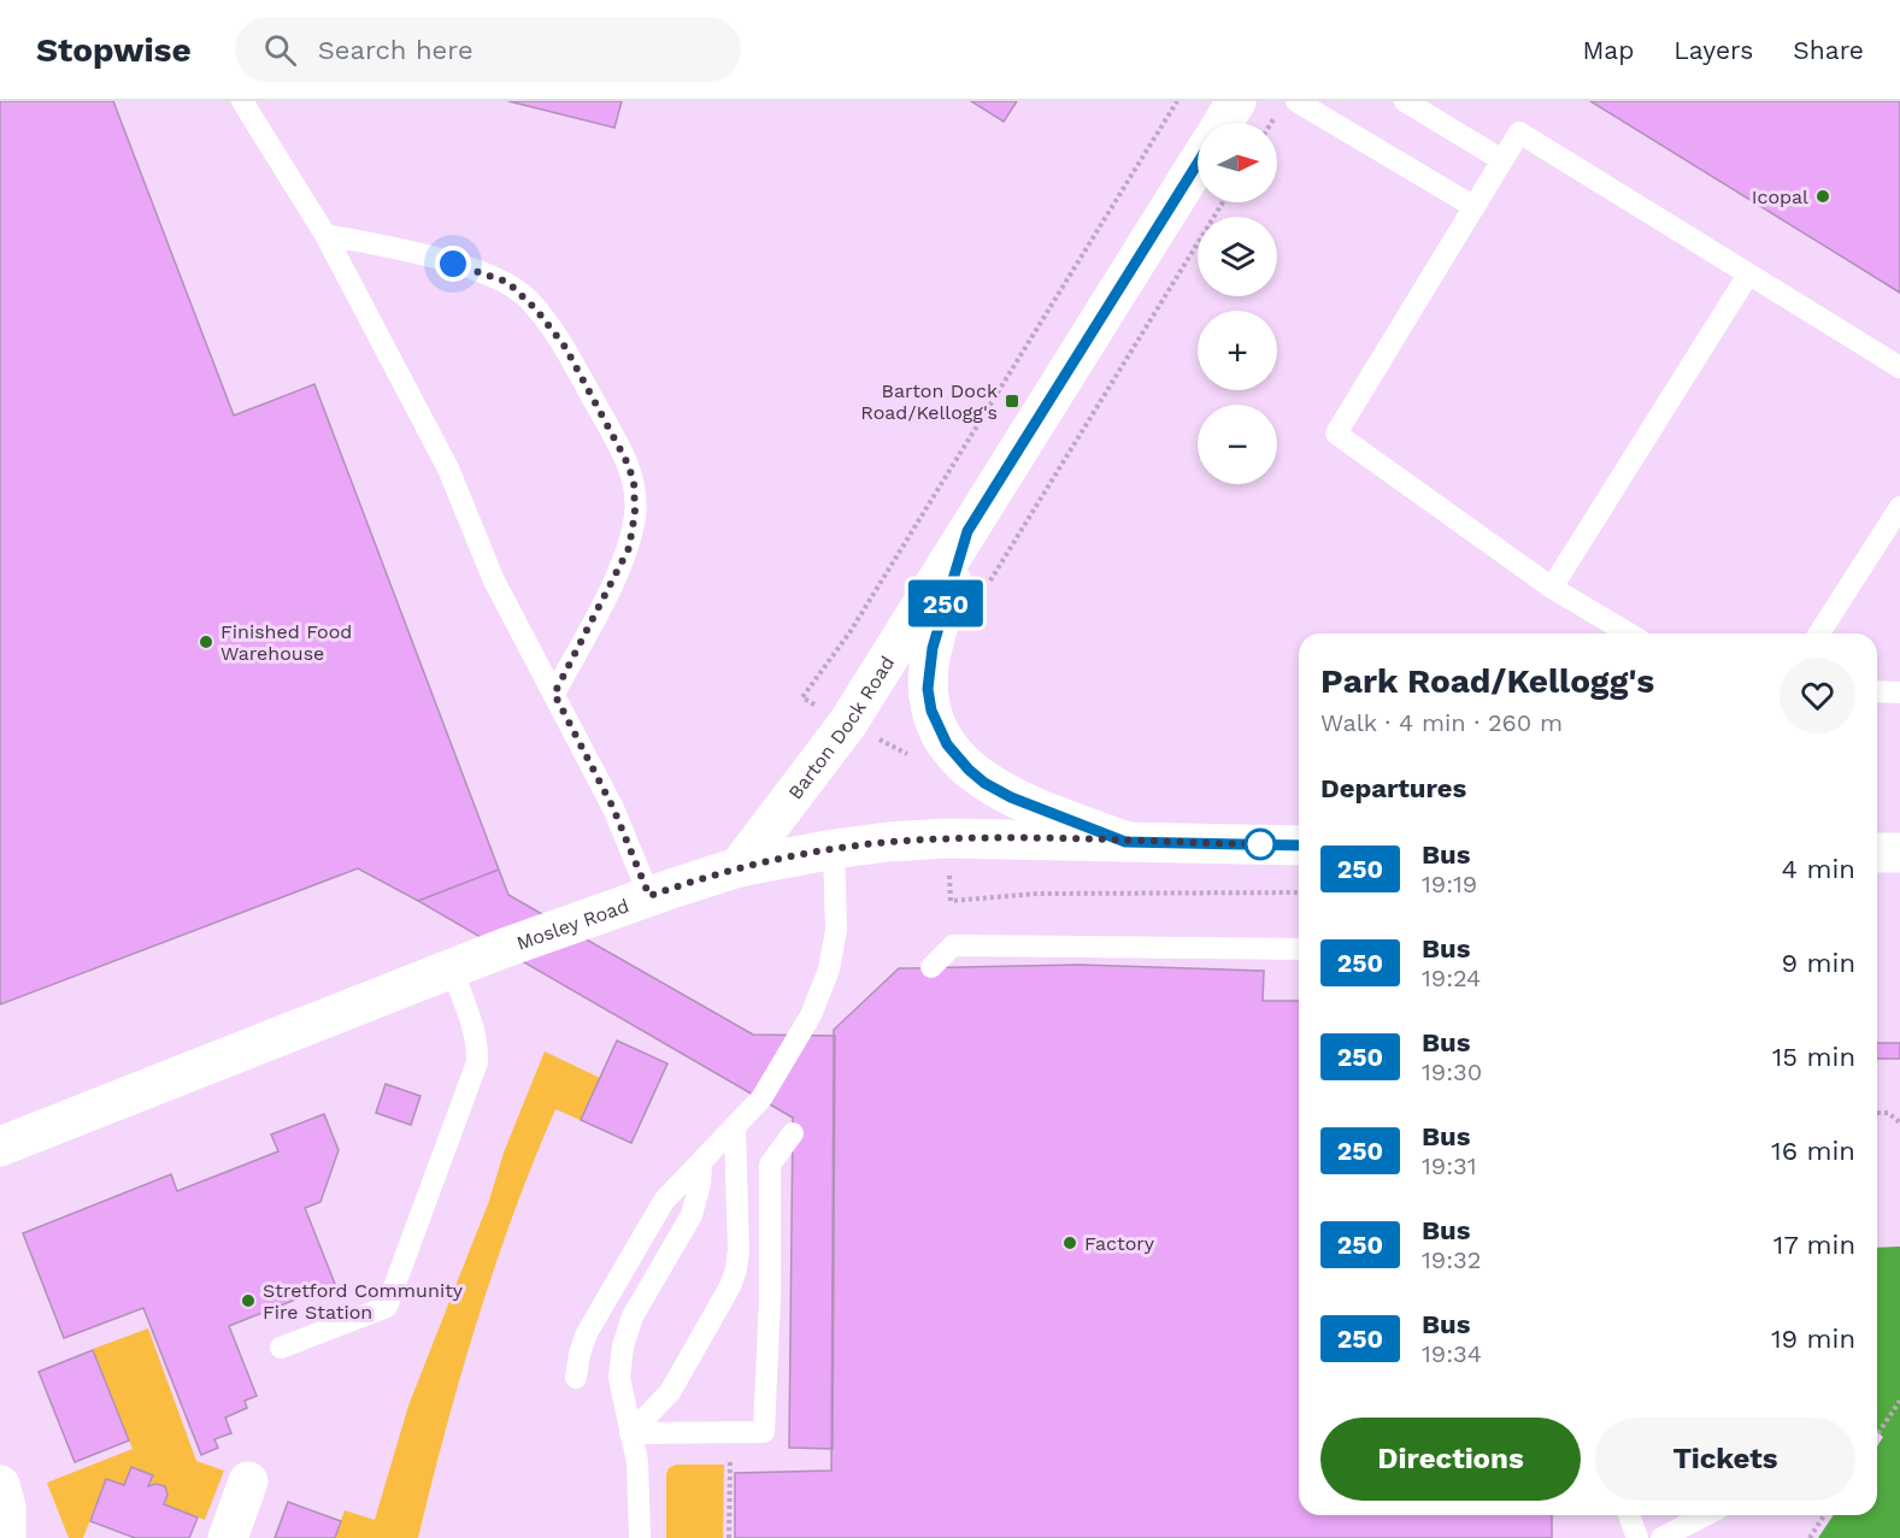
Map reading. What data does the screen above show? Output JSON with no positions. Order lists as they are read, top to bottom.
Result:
{
  "streets": {
    "main road": ["Barton Dock Road", "Mosley Road"]
  },
  "crossings": [
    ["Barton Dock Road", "Mosley Road"]
  ],
  "places": {
    "other": [
      "Icopal",
      "Finished Food Warehouse",
      "Factory",
      "Stretford Community Fire Station"
    ],
    "transit": ["Barton Dock Road/Kellogg's"]
  },
  "lines": ["bus line 250"],
  "north": "right",
  "page": {
    "header": "Stopwise",
    "search": "Search here",
    "nav": ["Map", "Layers", "Share"],
    "on_map": "250",
    "map_buttons": ["+", "−"],
    "heading": [
      ["Park Road/Kellogg's", "Walk · 4 min · 260 m"],
      "Departures"
    ],
    "list": [
      {
        "mark": "250",
        "name": "Bus",
        "note": "19:19",
        "value": "4 min"
      },
      {
        "mark": "250",
        "name": "Bus",
        "note": "19:24",
        "value": "9 min"
      },
      {
        "mark": "250",
        "name": "Bus",
        "note": "19:30",
        "value": "15 min"
      },
      {
        "mark": "250",
        "name": "Bus",
        "note": "19:31",
        "value": "16 min"
      },
      {
        "mark": "250",
        "name": "Bus",
        "note": "19:32",
        "value": "17 min"
      },
      {
        "mark": "250",
        "name": "Bus",
        "note": "19:34",
        "value": "19 min"
      }
    ],
    "buttons": ["Directions", "Tickets"]
  }
}
